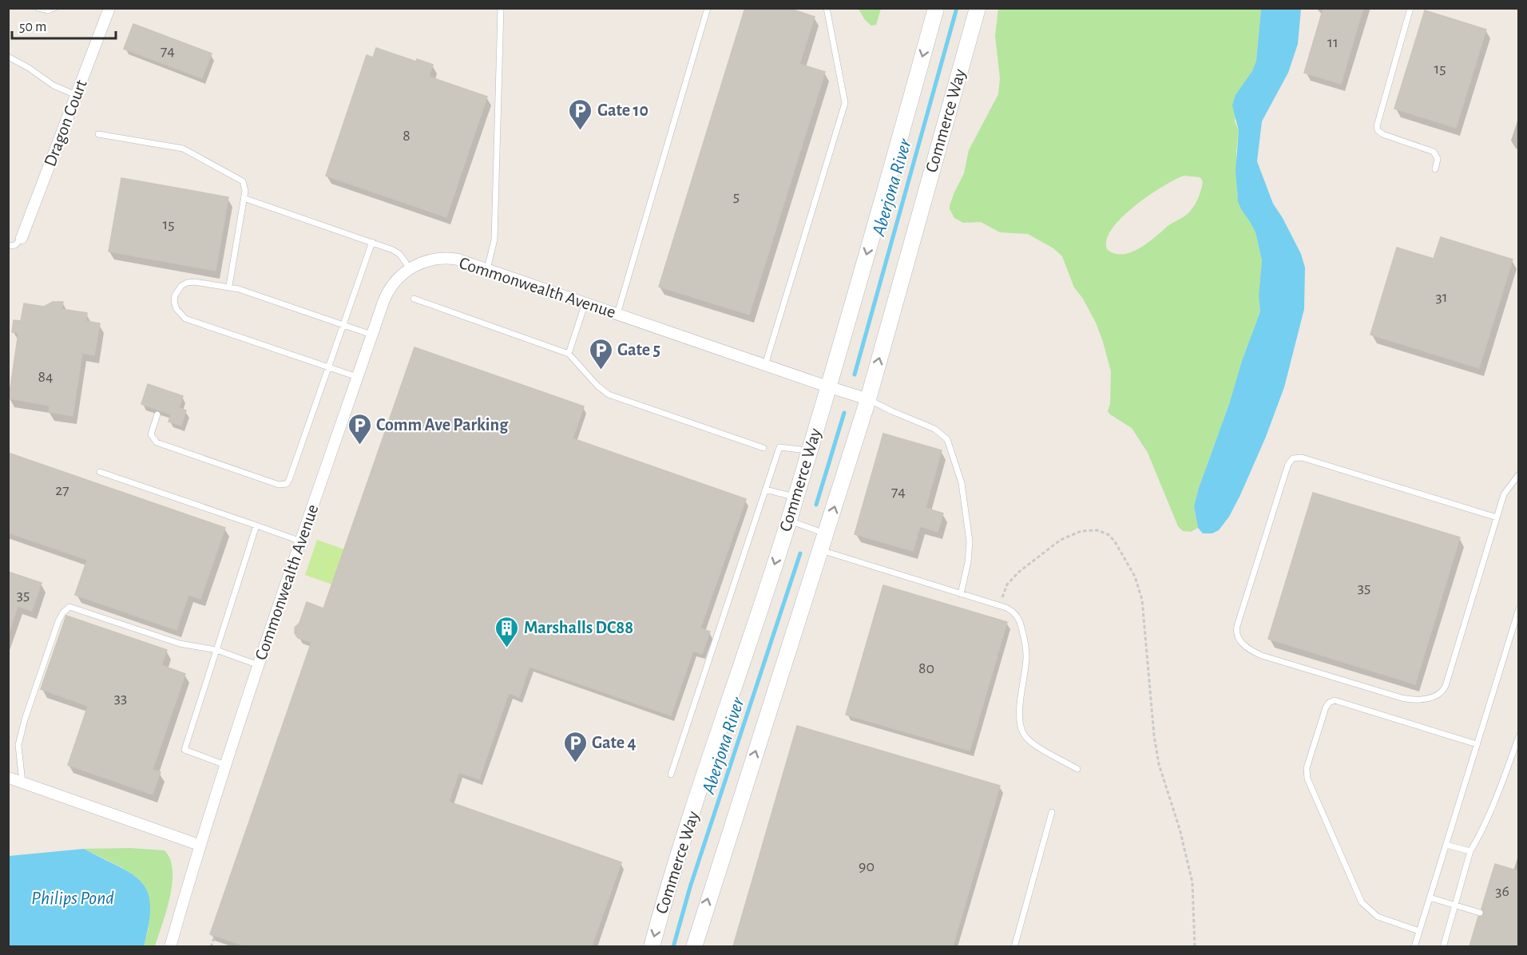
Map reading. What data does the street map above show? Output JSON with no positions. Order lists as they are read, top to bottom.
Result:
{
  "streets": {
    "street": ["Commerce Way", "Dragon Court", "Commonwealth Avenue"]
  },
  "crossings": [
    ["Commerce Way", "Commonwealth Avenue"]
  ],
  "water": ["Aberjona River", "Philips Pond"],
  "places": {
    "parking": [
      "Gate 10",
      "Gate 5",
      "Comm Ave Parking",
      "Gate 4"
    ],
    "building": ["Marshalls DC88"]
  },
  "house_numbers": [
    "11",
    "74",
    "15",
    "8",
    "5",
    "15",
    "31",
    "84",
    "27",
    "74",
    "35",
    "35",
    "80",
    "33",
    "90",
    "36"
  ],
  "scale_bar": "50 m"
}
